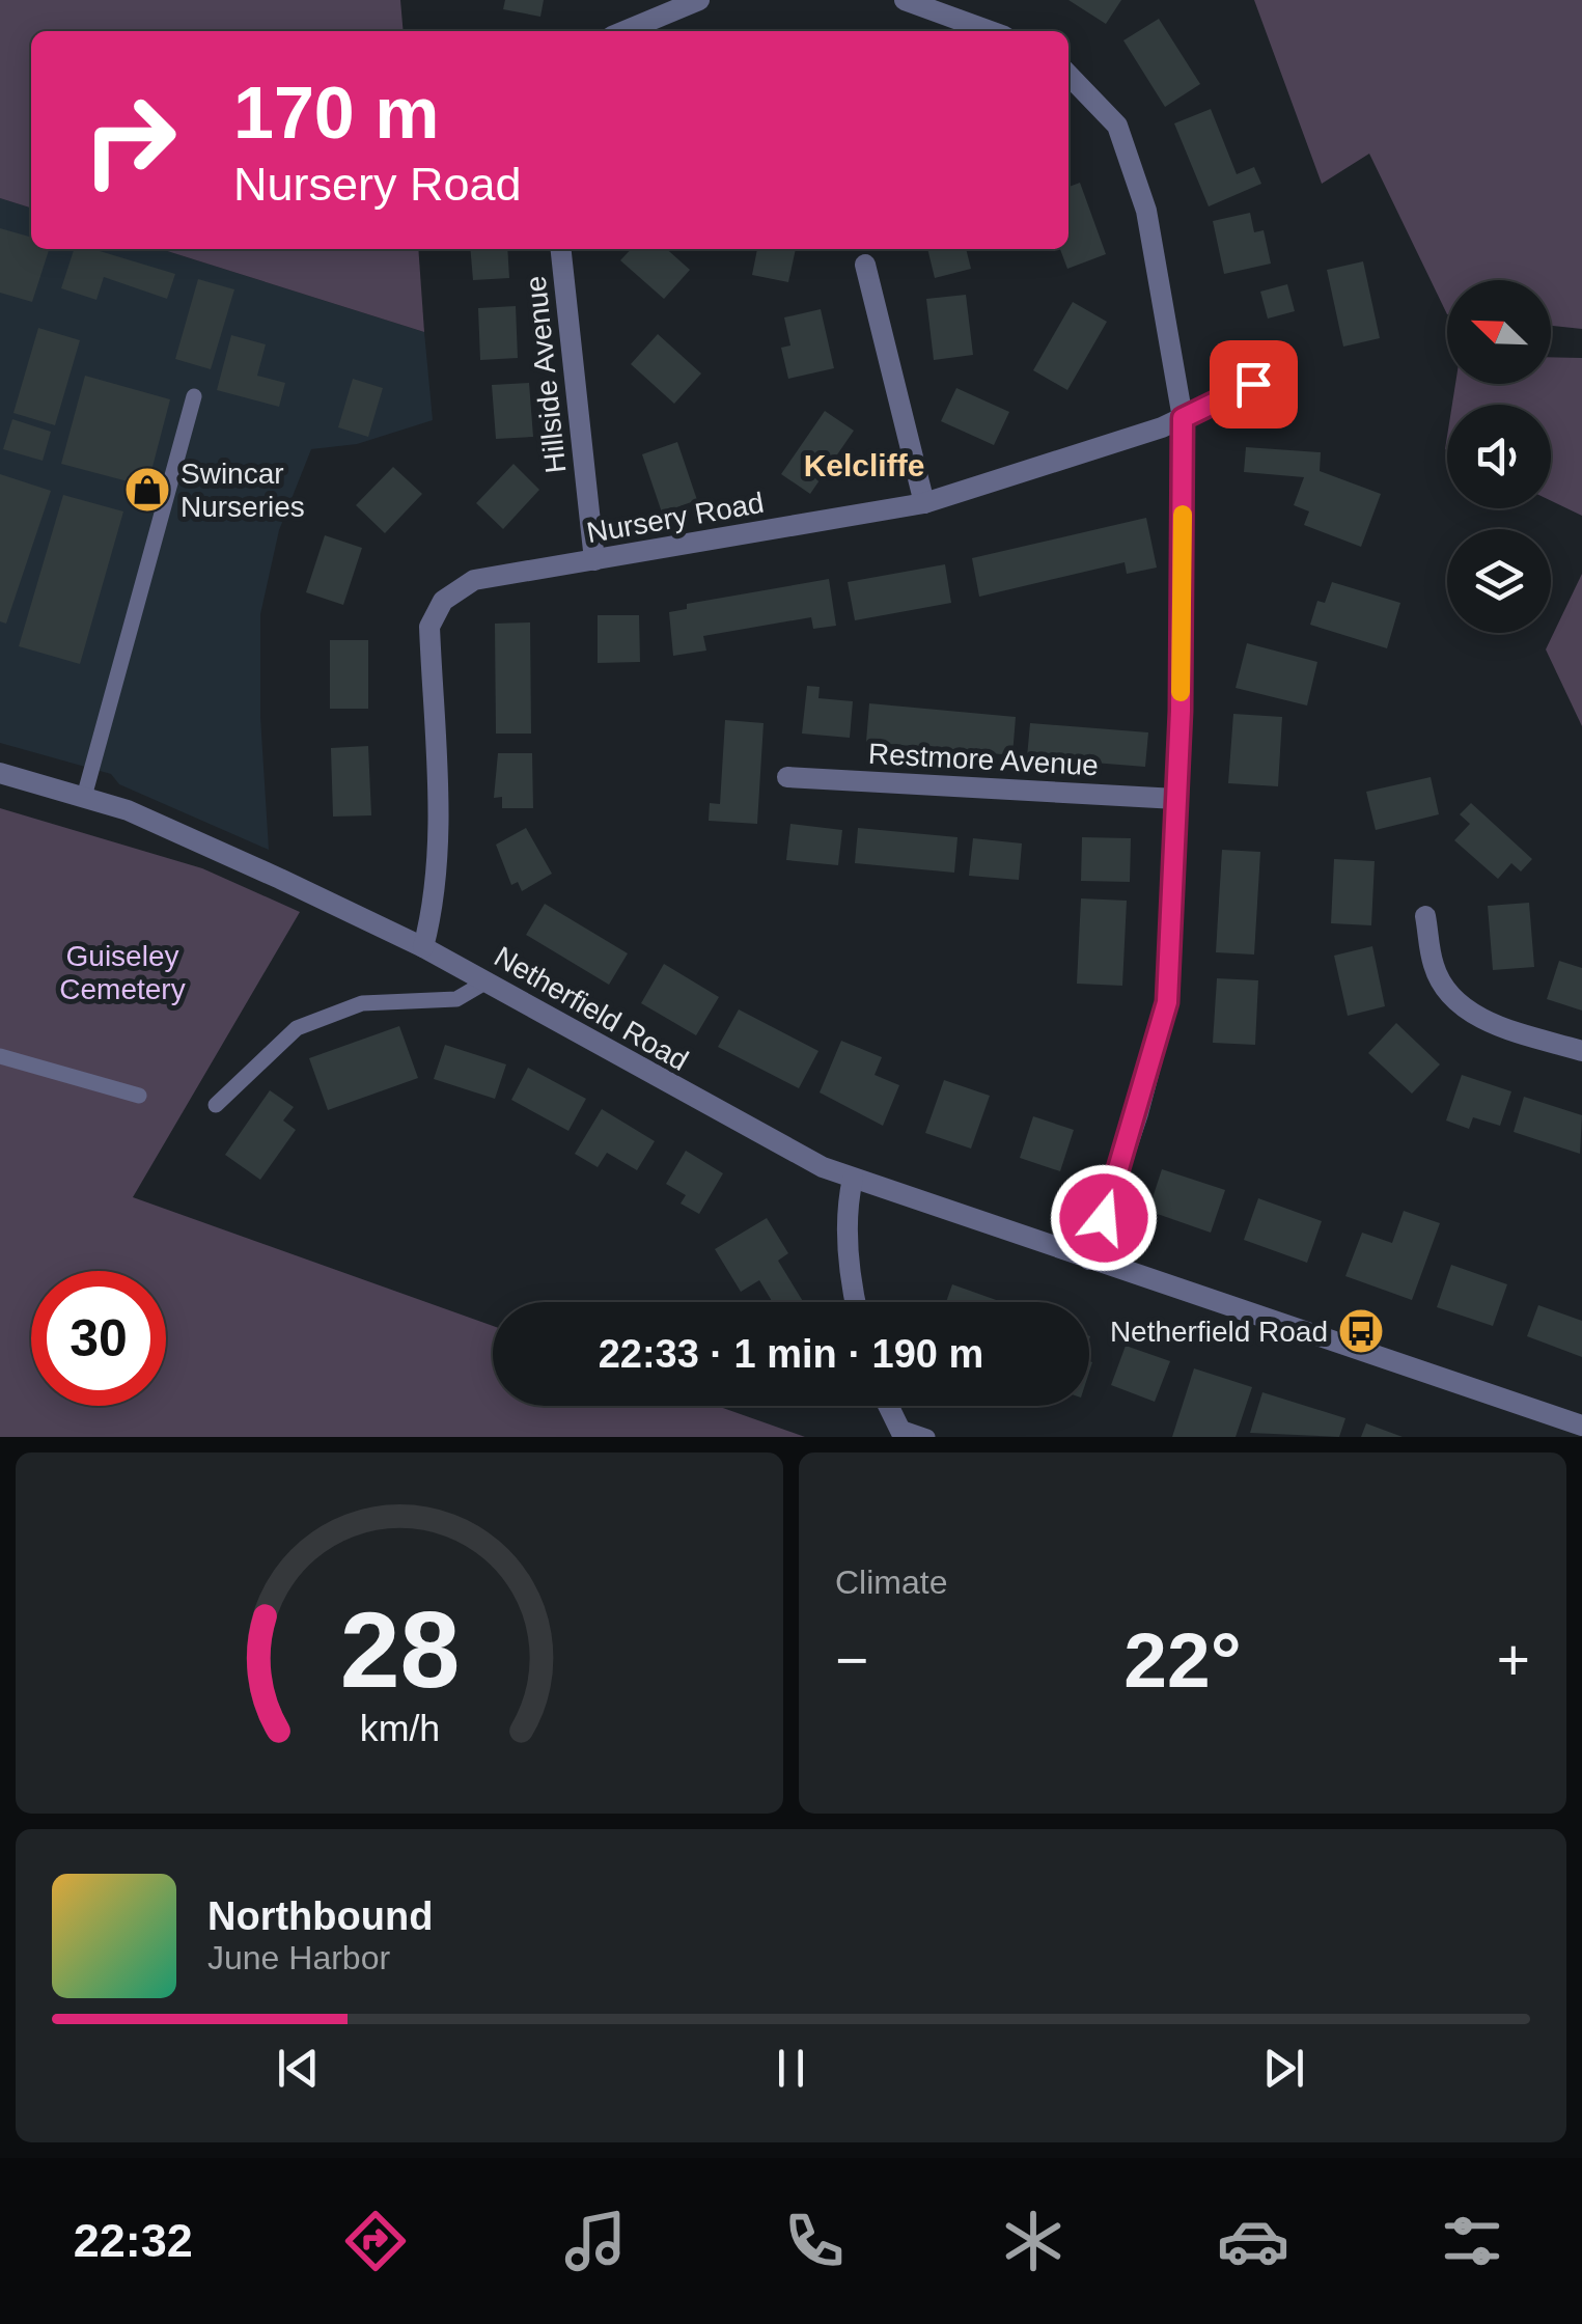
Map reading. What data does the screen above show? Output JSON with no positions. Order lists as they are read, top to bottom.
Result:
{
  "streets": {
    "street": [
      "Hillside Avenue",
      "Nursery Road",
      "Restmore Avenue",
      "Netherfield Road"
    ]
  },
  "crossings": [
    ["Hillside Avenue", "Nursery Road"],
    ["Nursery Road", "Netherfield Road"]
  ],
  "districts": ["Kelcliffe"],
  "parks": ["Guiseley Cemetery"],
  "places": {
    "shop": ["Swincar Nurseries"],
    "bus stop": ["Netherfield Road"]
  },
  "north": "top left",
  "page": {
    "turn": ["170 m", "Nursery Road"],
    "limit": "30",
    "trip": "22:33 · 1 min · 190 m",
    "tile": "Climate",
    "heat": ["−", "22°", "+"],
    "song": ["Northbound", "June Harbor"],
    "tabs": "22:32",
    "gauge": ["28", "km/h"]
  }
}
